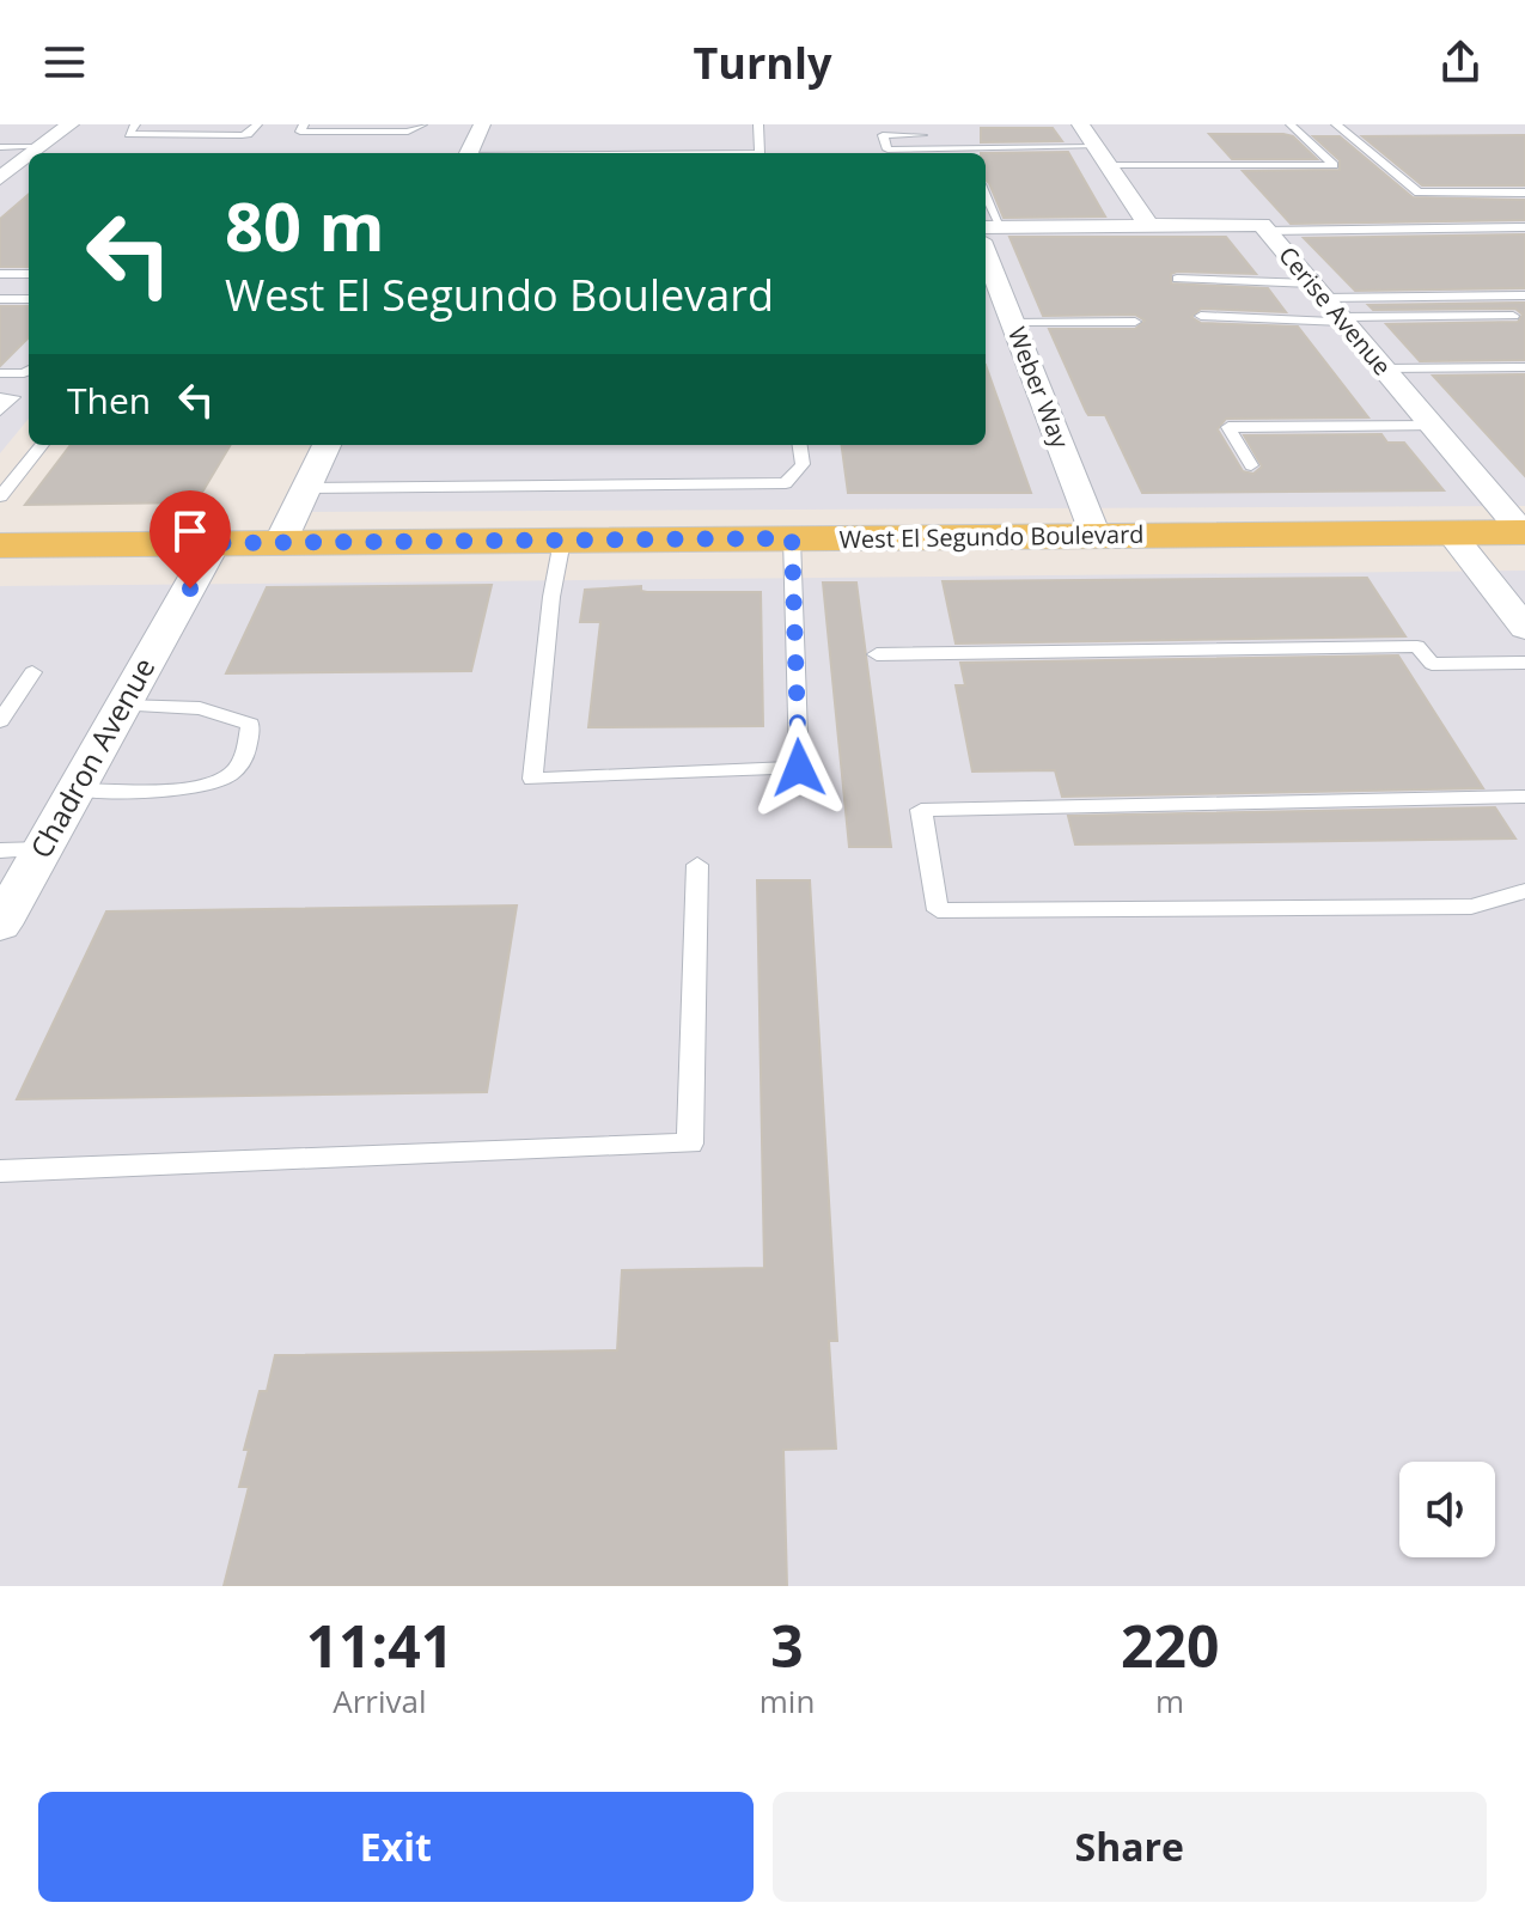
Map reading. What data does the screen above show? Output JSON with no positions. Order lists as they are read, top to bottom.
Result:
{
  "streets": {
    "main road": ["West El Segundo Boulevard"],
    "street": ["Cerise Avenue", "Weber Way", "Chadron Avenue"]
  },
  "crossings": [
    ["Cerise Avenue", "West El Segundo Boulevard"],
    ["Weber Way", "West El Segundo Boulevard"],
    ["West El Segundo Boulevard", "Chadron Avenue"]
  ],
  "page": {
    "header": "Turnly",
    "turn": ["80 m", "West El Segundo Boulevard"],
    "then": "Then",
    "eta": [
      "11:41",
      "Arrival",
      "3",
      "min",
      "220",
      "m"
    ],
    "buttons": ["Exit", "Share"]
  }
}
